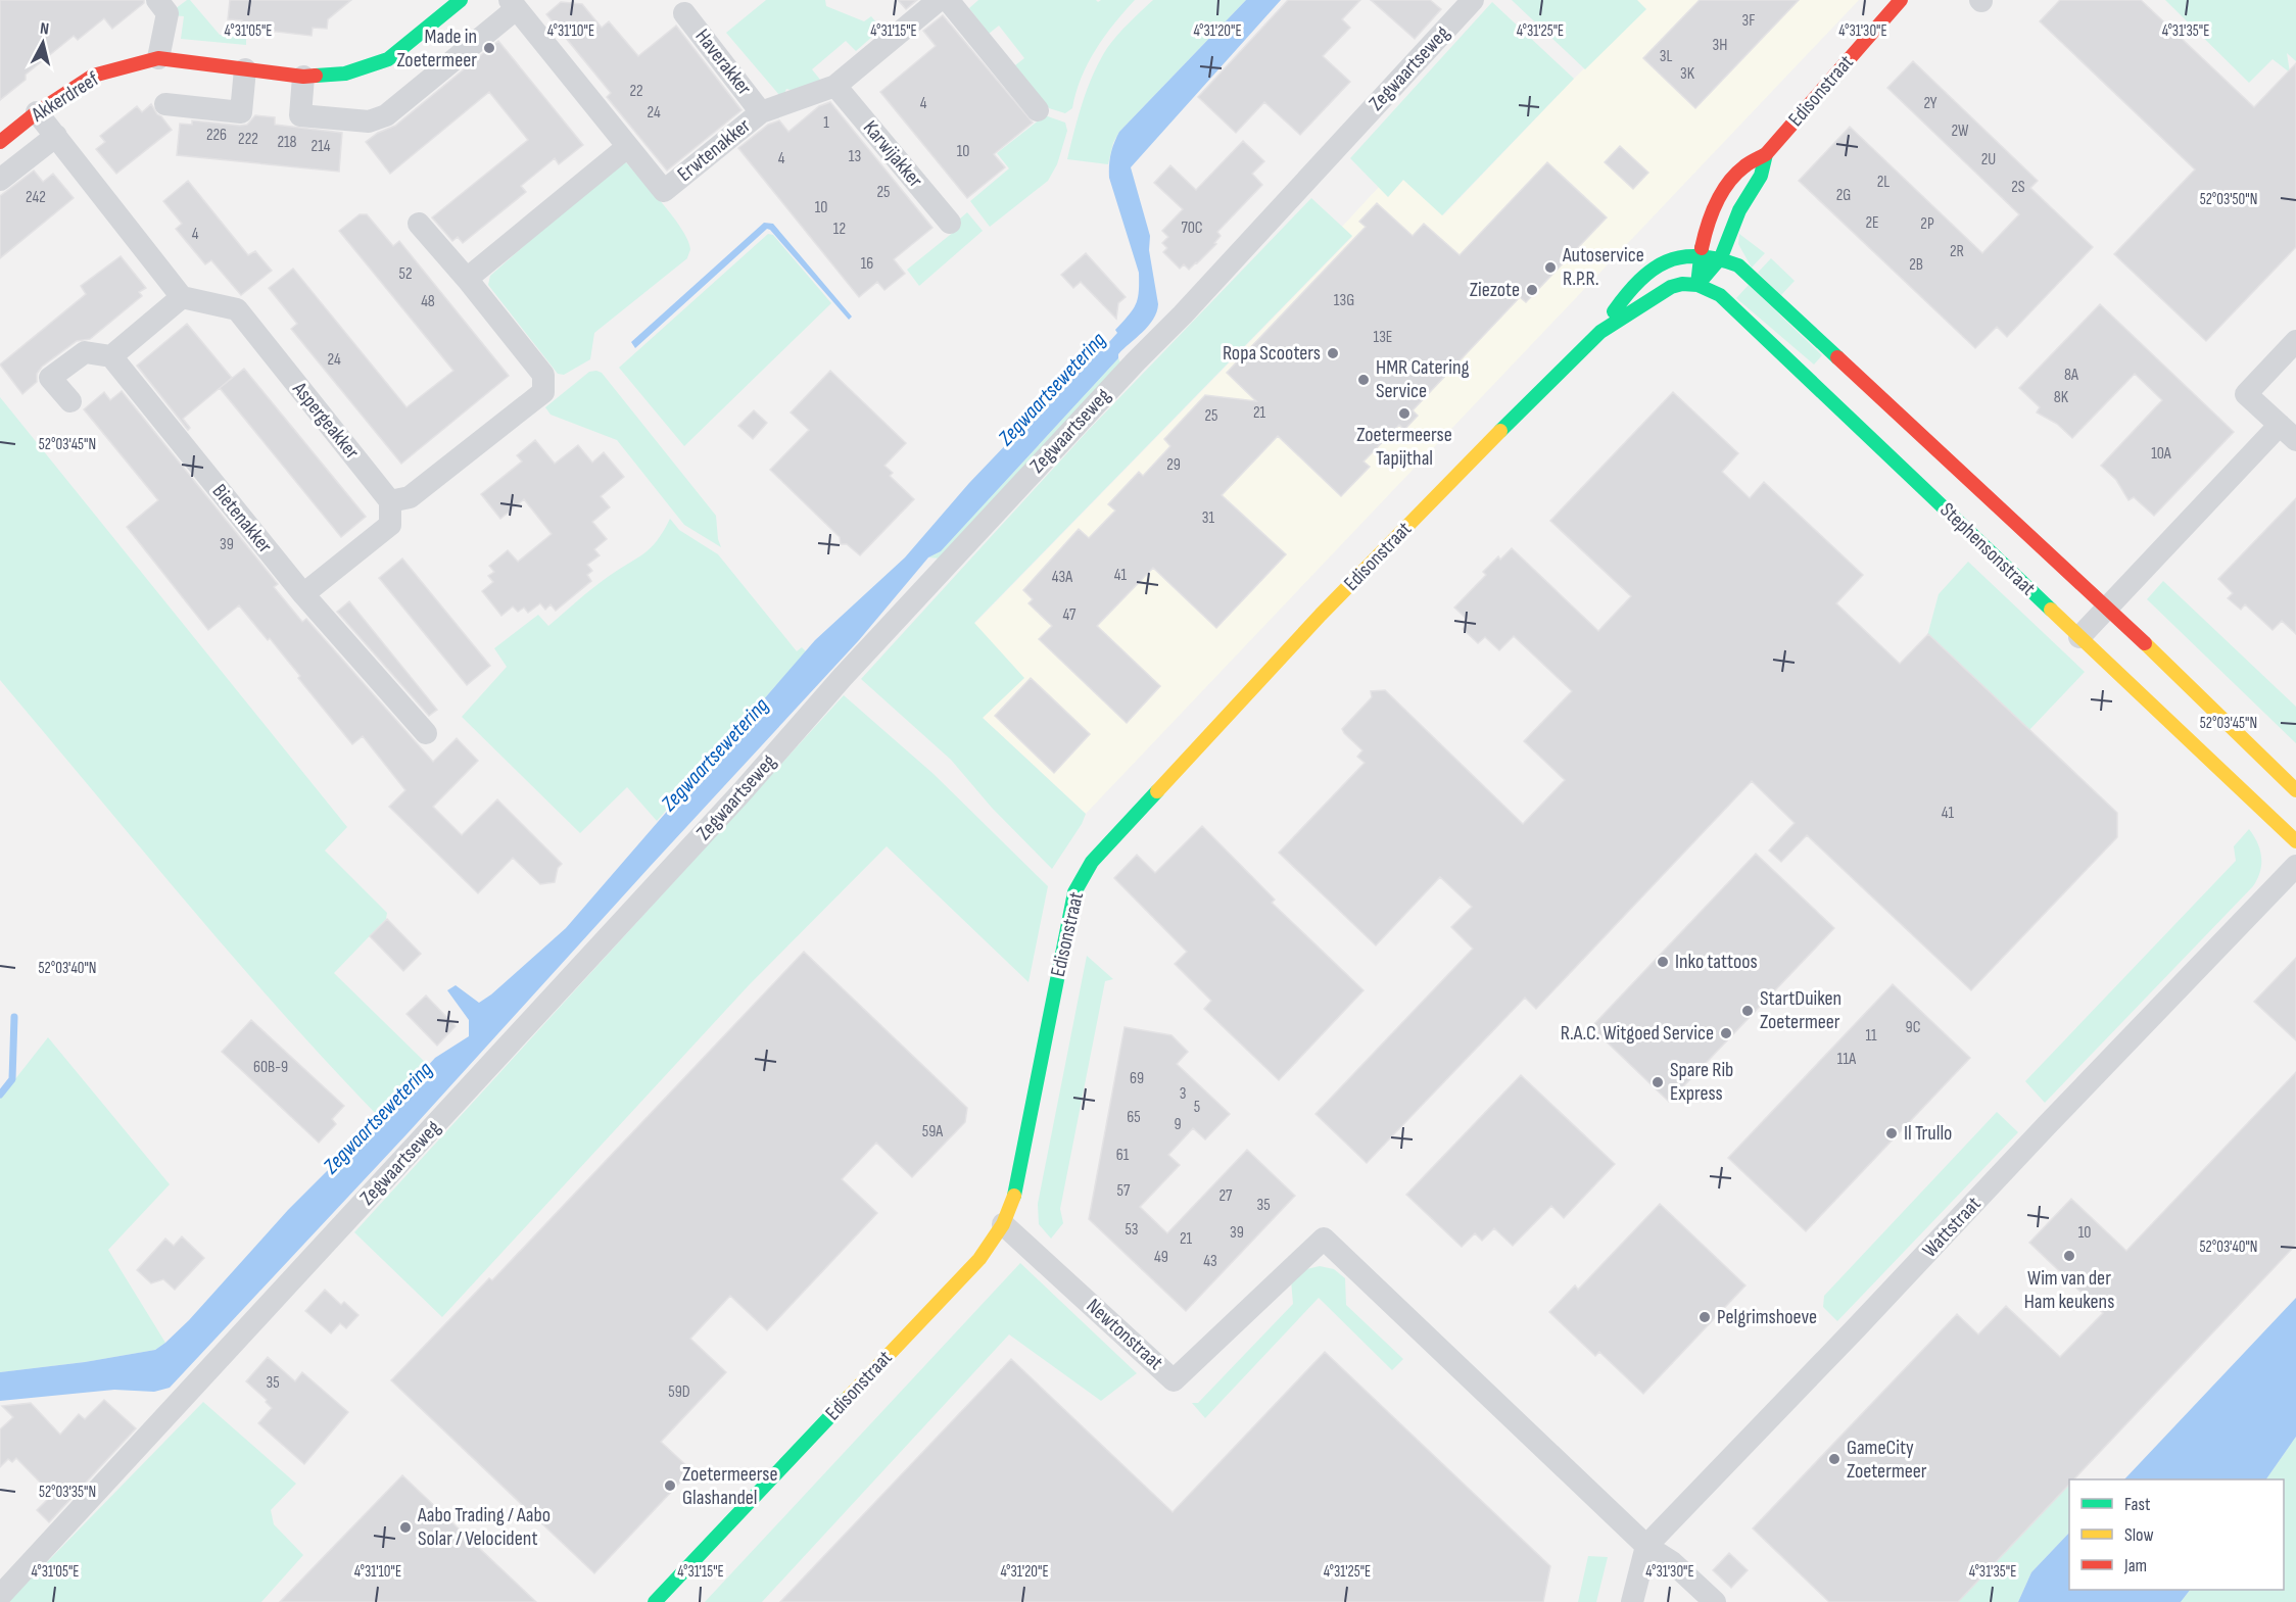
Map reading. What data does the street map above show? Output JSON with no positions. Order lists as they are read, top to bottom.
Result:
{
  "streets": {
    "street": [
      "Haverakker",
      "Zegwaartseweg",
      "Edisonstraat",
      "Akkerdreef",
      "Erwtenakker",
      "Karwijakker",
      "Aspergeakker",
      "Bietenakker",
      "Stephensonstraat",
      "Wattstraat",
      "Newtonstraat"
    ]
  },
  "crossings": [
    ["Haverakker", "Erwtenakker"],
    ["Edisonstraat", "Stephensonstraat"],
    ["Edisonstraat", "Newtonstraat"],
    ["Erwtenakker", "Karwijakker"],
    ["Wattstraat", "Newtonstraat"]
  ],
  "water": ["Zegwaartsewetering"],
  "places": [
    "Made in Zoetermeer",
    "Autoservice R.P.R.",
    "Ziezote",
    "Ropa Scooters",
    "HMR Catering Service",
    "Zoetermeerse Tapijthal",
    "Inko tattoos",
    "StartDuiken Zoetermeer",
    "R.A.C. Witgoed Service",
    "Spare Rib Express",
    "Il Trullo",
    "Wim van der Ham keukens",
    "Pelgrimshoeve",
    "GameCity Zoetermeer",
    "Zoetermeerse Glashandel",
    "Aabo Trading / Aabo Solar / Velocident"
  ],
  "house_numbers": [
    "3F",
    "3H",
    "3L",
    "3K",
    "22",
    "4",
    "2Y",
    "24",
    "1",
    "2W",
    "226",
    "222",
    "218",
    "214",
    "10",
    "13",
    "4",
    "2U",
    "2L",
    "2S",
    "25",
    "2G",
    "242",
    "10",
    "2E",
    "2P",
    "70C",
    "12",
    "4",
    "2R",
    "16",
    "2B",
    "52",
    "13G",
    "48",
    "13E",
    "24",
    "8A",
    "8K",
    "21",
    "25",
    "10A",
    "29",
    "31",
    "39",
    "41",
    "43A",
    "47",
    "41",
    "9C",
    "11",
    "11A",
    "60B-9",
    "69",
    "3",
    "5",
    "65",
    "9",
    "59A",
    "61",
    "57",
    "27",
    "35",
    "53",
    "39",
    "10",
    "21",
    "49",
    "43",
    "35",
    "59D"
  ],
  "legend": ["Fast", "Slow", "Jam"],
  "north": "top",
  "coordinates": [
    "4°31'05\"E",
    "4°31'10\"E",
    "4°31'15\"E",
    "4°31'20\"E",
    "4°31'25\"E",
    "4°31'30\"E",
    "4°31'35\"E",
    "52°03'50\"N",
    "52°03'45\"N",
    "52°03'40\"N",
    "52°03'35\"N"
  ]
}
